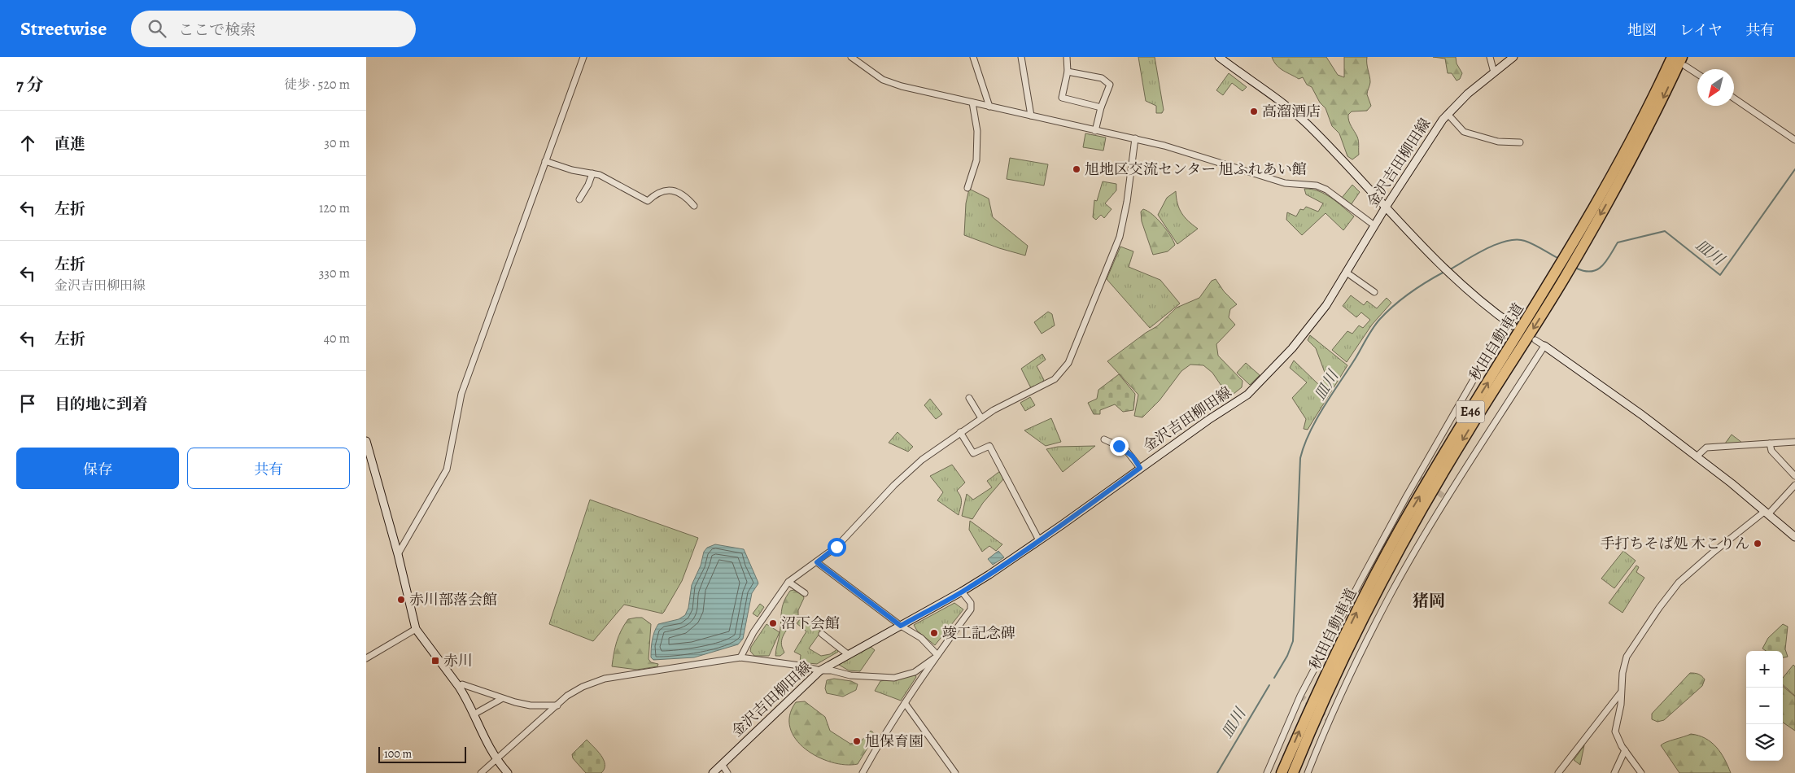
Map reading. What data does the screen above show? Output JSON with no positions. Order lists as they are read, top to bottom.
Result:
{
  "streets": {
    "highway": ["秋田自動車道", "E46"],
    "main road": ["金沢吉田柳田線"]
  },
  "districts": ["猪岡"],
  "water": ["皿川"],
  "places": {
    "other": [
      "高溜酒店",
      "旭地区交流センター 旭ふれあい館",
      "手打ちそば処 木こりん",
      "赤川部落会館",
      "沼下会館",
      "竣工記念碑",
      "旭保育園"
    ],
    "transit": ["赤川"]
  },
  "scale_bar": "100 m",
  "north": "bottom left",
  "page": {
    "header": "Streetwise",
    "search": "ここで検索",
    "nav": ["地図", "レイヤ", "共有"],
    "heading": ["7 分", "徒歩 · 520 m"],
    "list": [
      ["直進", "30 m"],
      ["左折", "120 m"],
      ["左折", "金沢吉田柳田線", "330 m"],
      ["左折", "40 m"],
      "目的地に到着"
    ],
    "buttons": ["保存", "共有"],
    "map_buttons": ["+", "−"],
    "scale": "100 m"
  }
}
